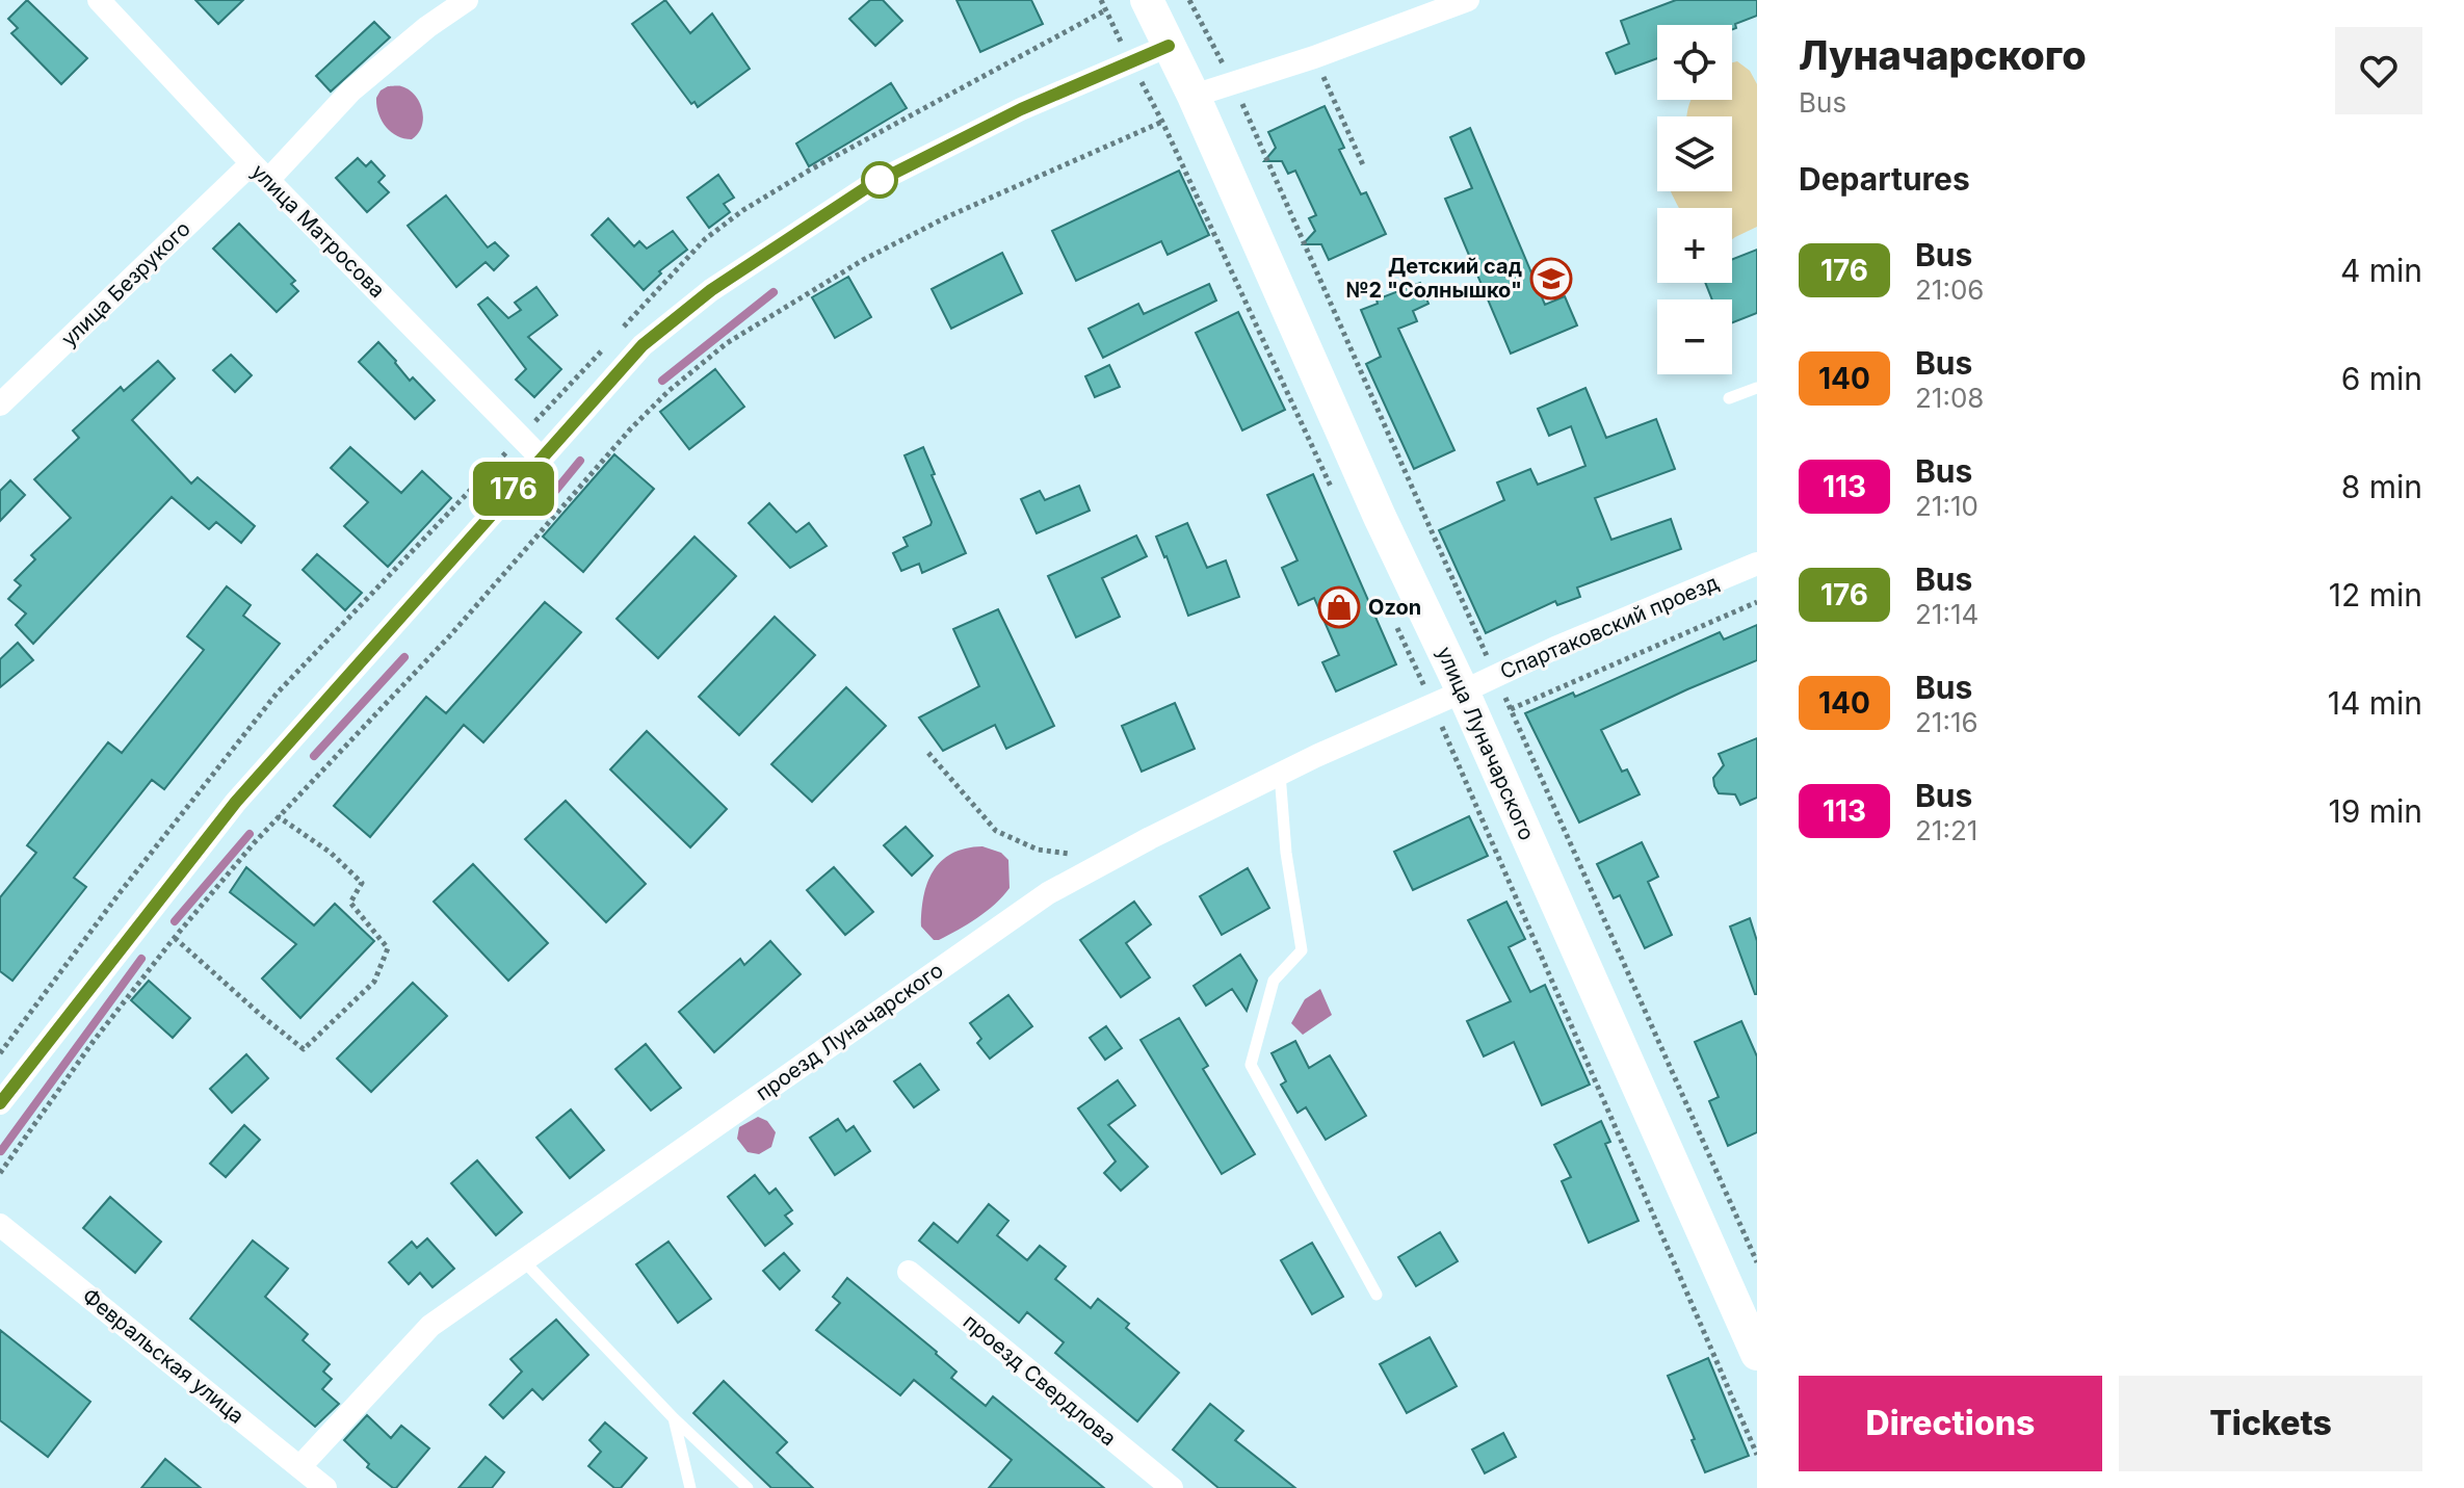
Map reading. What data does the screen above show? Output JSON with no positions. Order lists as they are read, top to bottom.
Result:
{
  "streets": {
    "street": [
      "улица Матросова",
      "улица Безрукого",
      "Спартаковский проезд",
      "улица Луначарского",
      "проезд Луначарского",
      "Февральская улица",
      "проезд Свердлова"
    ]
  },
  "crossings": [
    ["улица Матросова", "улица Безрукого"],
    ["Спартаковский проезд", "улица Луначарского"],
    ["Спартаковский проезд", "проезд Луначарского"],
    ["улица Луначарского", "проезд Луначарского"],
    ["проезд Луначарского", "Февральская улица"]
  ],
  "places": {
    "school or university": ["Детский сад №2 \"Солнышко\""],
    "shop": ["Ozon"]
  },
  "lines": ["bus line 176"],
  "page": {
    "on_map": "176",
    "heading": [
      ["Луначарского", "Bus"],
      "Departures"
    ],
    "map_buttons": ["+", "−"],
    "list": [
      {
        "mark": "176",
        "name": "Bus",
        "note": "21:06",
        "value": "4 min"
      },
      {
        "mark": "140",
        "name": "Bus",
        "note": "21:08",
        "value": "6 min"
      },
      {
        "mark": "113",
        "name": "Bus",
        "note": "21:10",
        "value": "8 min"
      },
      {
        "mark": "176",
        "name": "Bus",
        "note": "21:14",
        "value": "12 min"
      },
      {
        "mark": "140",
        "name": "Bus",
        "note": "21:16",
        "value": "14 min"
      },
      {
        "mark": "113",
        "name": "Bus",
        "note": "21:21",
        "value": "19 min"
      }
    ],
    "buttons": ["Directions", "Tickets"]
  }
}
